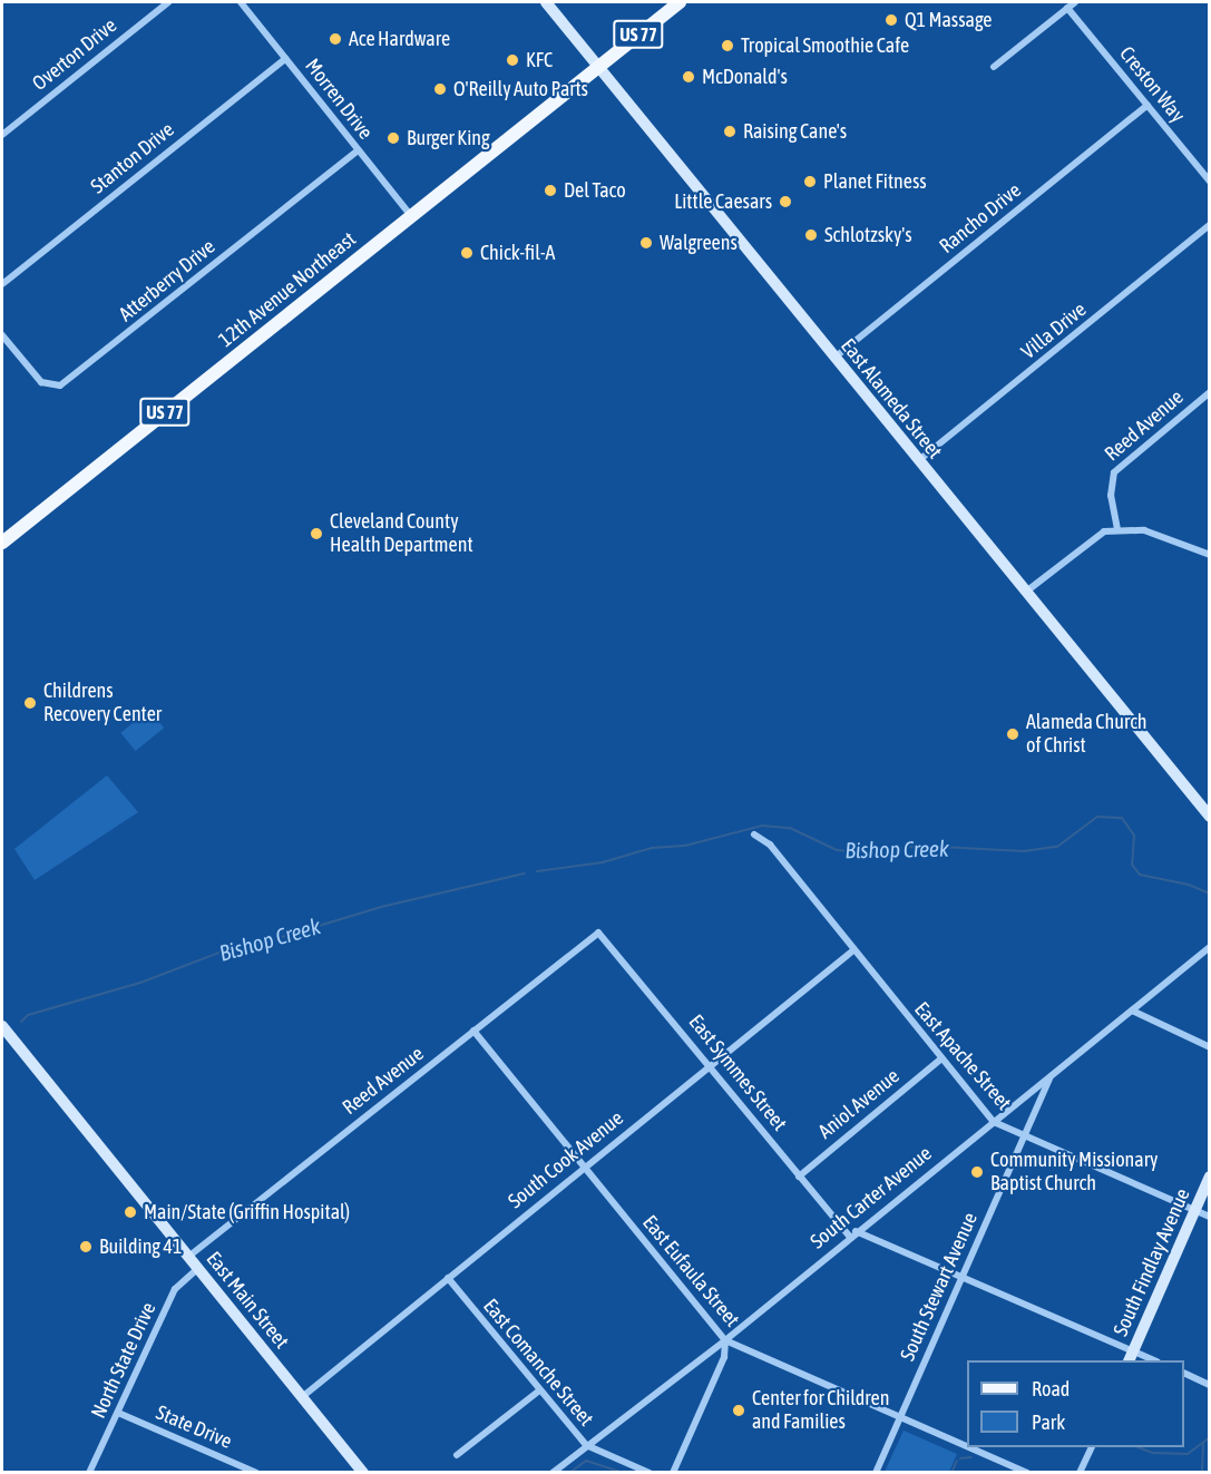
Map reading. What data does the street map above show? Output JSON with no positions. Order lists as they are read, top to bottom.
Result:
{
  "streets": {
    "main road": [
      "US 77",
      "12th Avenue Northeast",
      "East Alameda Street",
      "South Findlay Avenue",
      "East Main Street"
    ],
    "street": [
      "Overton Drive",
      "Creston Way",
      "Morren Drive",
      "Stanton Drive",
      "Rancho Drive",
      "Atterberry Drive",
      "Villa Drive",
      "Reed Avenue",
      "East Apache Street",
      "East Symmes Street",
      "Aniol Avenue",
      "South Cook Avenue",
      "South Carter Avenue",
      "East Eufaula Street",
      "South Stewart Avenue",
      "North State Drive",
      "East Comanche Street",
      "State Drive"
    ]
  },
  "crossings": [
    ["US 77", "12th Avenue Northeast"],
    ["US 77", "East Alameda Street"],
    ["Creston Way", "Rancho Drive"],
    ["Morren Drive", "Stanton Drive"],
    ["Morren Drive", "Atterberry Drive"],
    ["Morren Drive", "12th Avenue Northeast"],
    ["Rancho Drive", "East Alameda Street"],
    ["12th Avenue Northeast", "East Alameda Street"],
    ["Villa Drive", "East Alameda Street"],
    ["Reed Avenue", "East Symmes Street"],
    ["Reed Avenue", "East Eufaula Street"],
    ["Reed Avenue", "East Main Street"],
    ["East Apache Street", "Aniol Avenue"],
    ["East Apache Street", "South Cook Avenue"],
    ["East Apache Street", "South Carter Avenue"],
    ["East Apache Street", "South Findlay Avenue"],
    ["East Apache Street", "South Stewart Avenue"],
    ["East Symmes Street", "Aniol Avenue"],
    ["East Symmes Street", "South Cook Avenue"],
    ["East Symmes Street", "South Carter Avenue"],
    ["East Symmes Street", "South Findlay Avenue"],
    ["East Symmes Street", "South Stewart Avenue"],
    ["South Cook Avenue", "East Eufaula Street"],
    ["South Cook Avenue", "East Main Street"],
    ["South Cook Avenue", "East Comanche Street"],
    ["South Carter Avenue", "East Eufaula Street"],
    ["South Carter Avenue", "South Stewart Avenue"],
    ["South Carter Avenue", "East Comanche Street"],
    ["East Eufaula Street", "South Stewart Avenue"],
    ["East Main Street", "North State Drive"],
    ["North State Drive", "State Drive"]
  ],
  "water": ["Bishop Creek"],
  "places": [
    "Q1 Massage",
    "Ace Hardware",
    "Tropical Smoothie Cafe",
    "KFC",
    "McDonald's",
    "O'Reilly Auto Parts",
    "Raising Cane's",
    "Burger King",
    "Planet Fitness",
    "Del Taco",
    "Little Caesars",
    "Schlotzsky's",
    "Walgreens",
    "Chick-fil-A",
    "Cleveland County Health Department",
    "Childrens Recovery Center",
    "Alameda Church of Christ",
    "Community Missionary Baptist Church",
    "Main/State (Griffin Hospital)",
    "Building 41",
    "Center for Children and Families"
  ],
  "legend": ["Road", "Park"]
}
